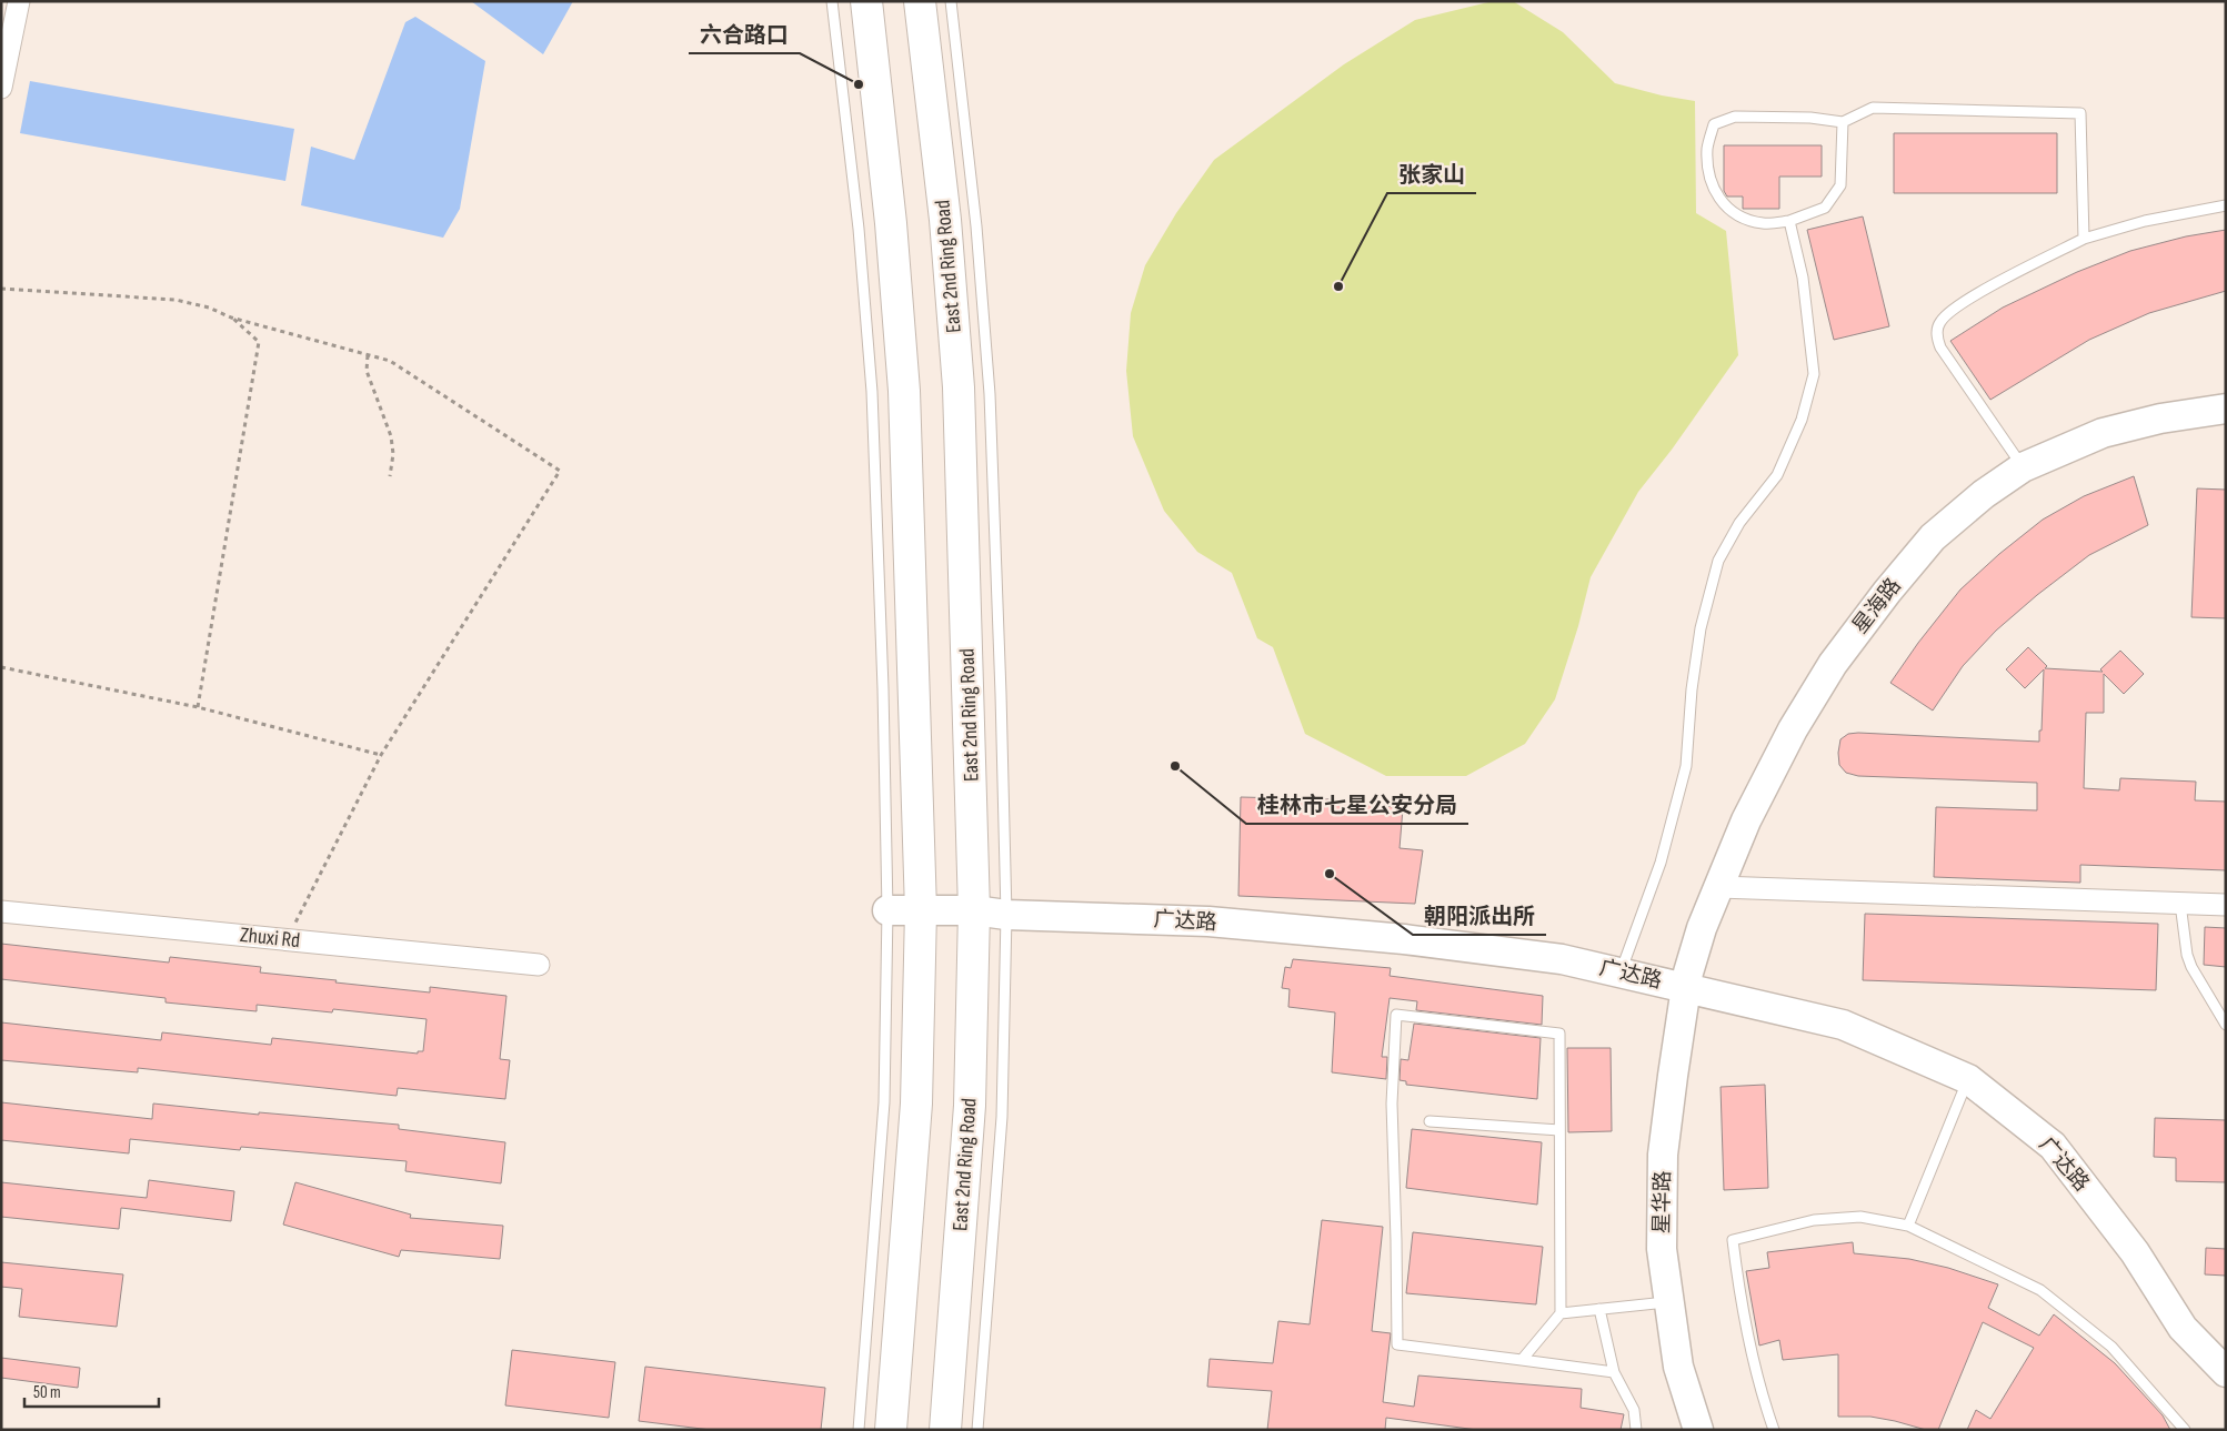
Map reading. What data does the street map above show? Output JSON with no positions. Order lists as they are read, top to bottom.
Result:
{
  "streets": {
    "main road": ["East 2nd Ring Road"],
    "street": [
      "星海路",
      "广达路",
      "Zhuxi Rd",
      "星华路"
    ]
  },
  "crossings": [
    ["East 2nd Ring Road", "广达路"],
    ["星海路", "广达路"],
    ["星海路", "星华路"],
    ["广达路", "星华路"]
  ],
  "places": [
    "六合路口",
    "张家山",
    "桂林市七星公安分局",
    "朝阳派出所"
  ],
  "scale_bar": "50 m"
}
